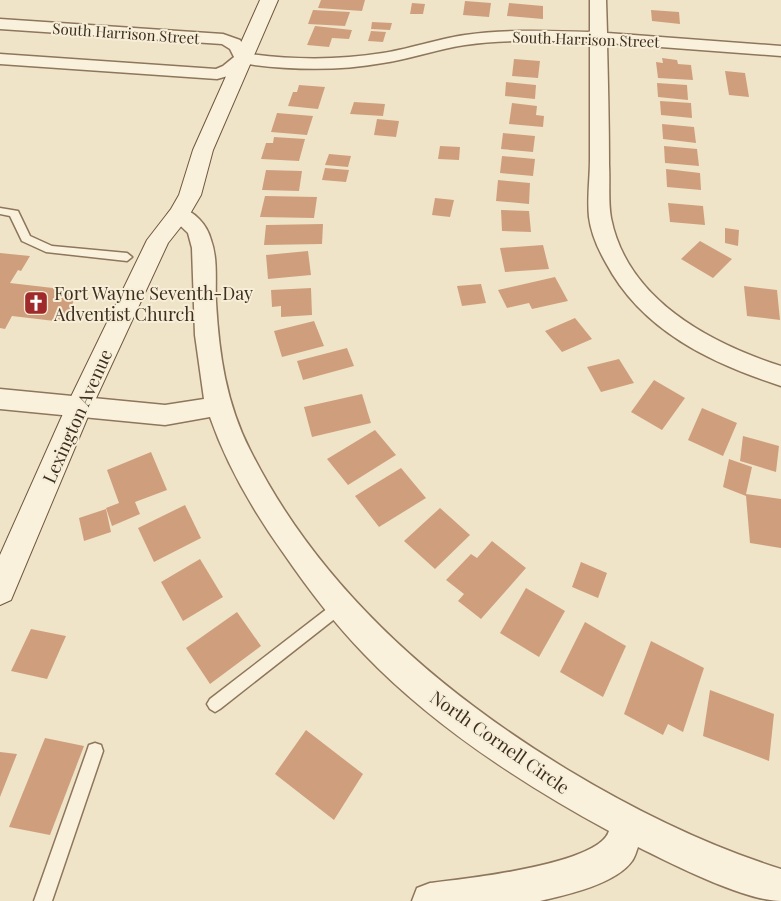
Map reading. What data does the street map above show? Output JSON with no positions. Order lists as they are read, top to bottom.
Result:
{
  "streets": {
    "street": ["South Harrison Street", "Lexington Avenue", "North Cornell Circle"]
  },
  "crossings": [
    ["South Harrison Street", "Lexington Avenue"],
    ["Lexington Avenue", "North Cornell Circle"]
  ],
  "places": {
    "church": ["Fort Wayne Seventh-Day Adventist Church"]
  }
}
